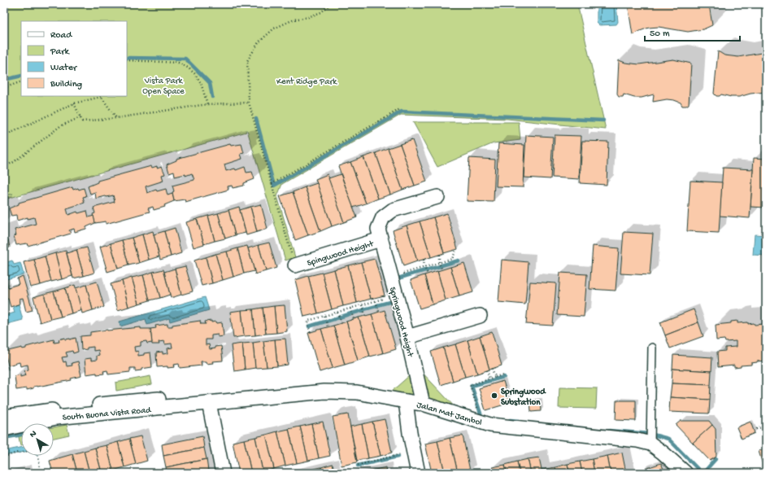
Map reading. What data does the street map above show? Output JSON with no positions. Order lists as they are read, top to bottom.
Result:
{
  "streets": {
    "street": [
      "Spingwood Height",
      "Springwood Height",
      "South Buona Vista Road",
      "Jalan Mat Jambol"
    ]
  },
  "crossings": [
    ["Spingwood Height", "Springwood Height"],
    ["Springwood Height", "Jalan Mat Jambol"],
    ["South Buona Vista Road", "Jalan Mat Jambol"]
  ],
  "parks": ["Vista Park Open Space", "Kent Ridge Park"],
  "places": ["Springwood Substation"],
  "legend": [
    "Road",
    "Park",
    "Water",
    "Building"
  ],
  "scale_bar": "50 m",
  "north": "top left"
}
